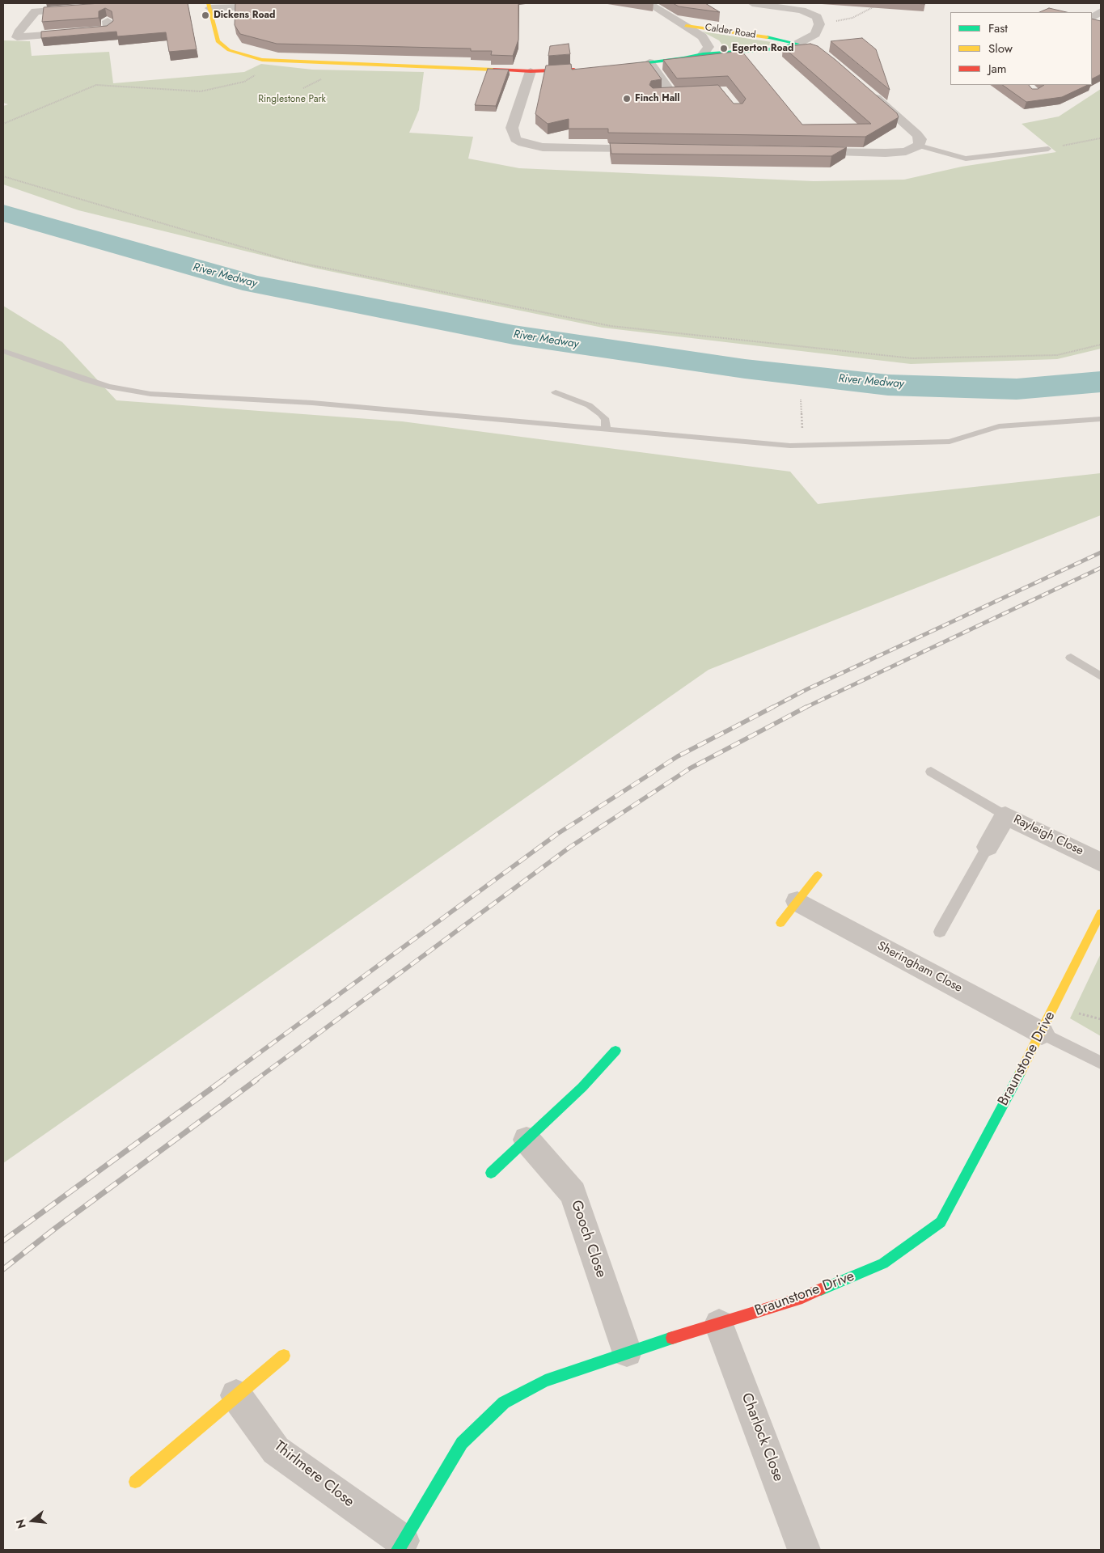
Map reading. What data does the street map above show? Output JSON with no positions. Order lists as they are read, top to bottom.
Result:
{
  "streets": {
    "street": [
      "Calder Road",
      "Rayleigh Close",
      "Sheringham Close",
      "Braunstone Drive",
      "Gooch Close",
      "Charlock Close",
      "Thirlmere Close"
    ]
  },
  "crossings": [
    ["Sheringham Close", "Braunstone Drive"],
    ["Braunstone Drive", "Gooch Close"],
    ["Braunstone Drive", "Charlock Close"],
    ["Braunstone Drive", "Thirlmere Close"]
  ],
  "water": ["River Medway"],
  "parks": ["Ringlestone Park"],
  "places": ["Dickens Road", "Egerton Road", "Finch Hall"],
  "legend": ["Fast", "Slow", "Jam"],
  "north": "left"
}
